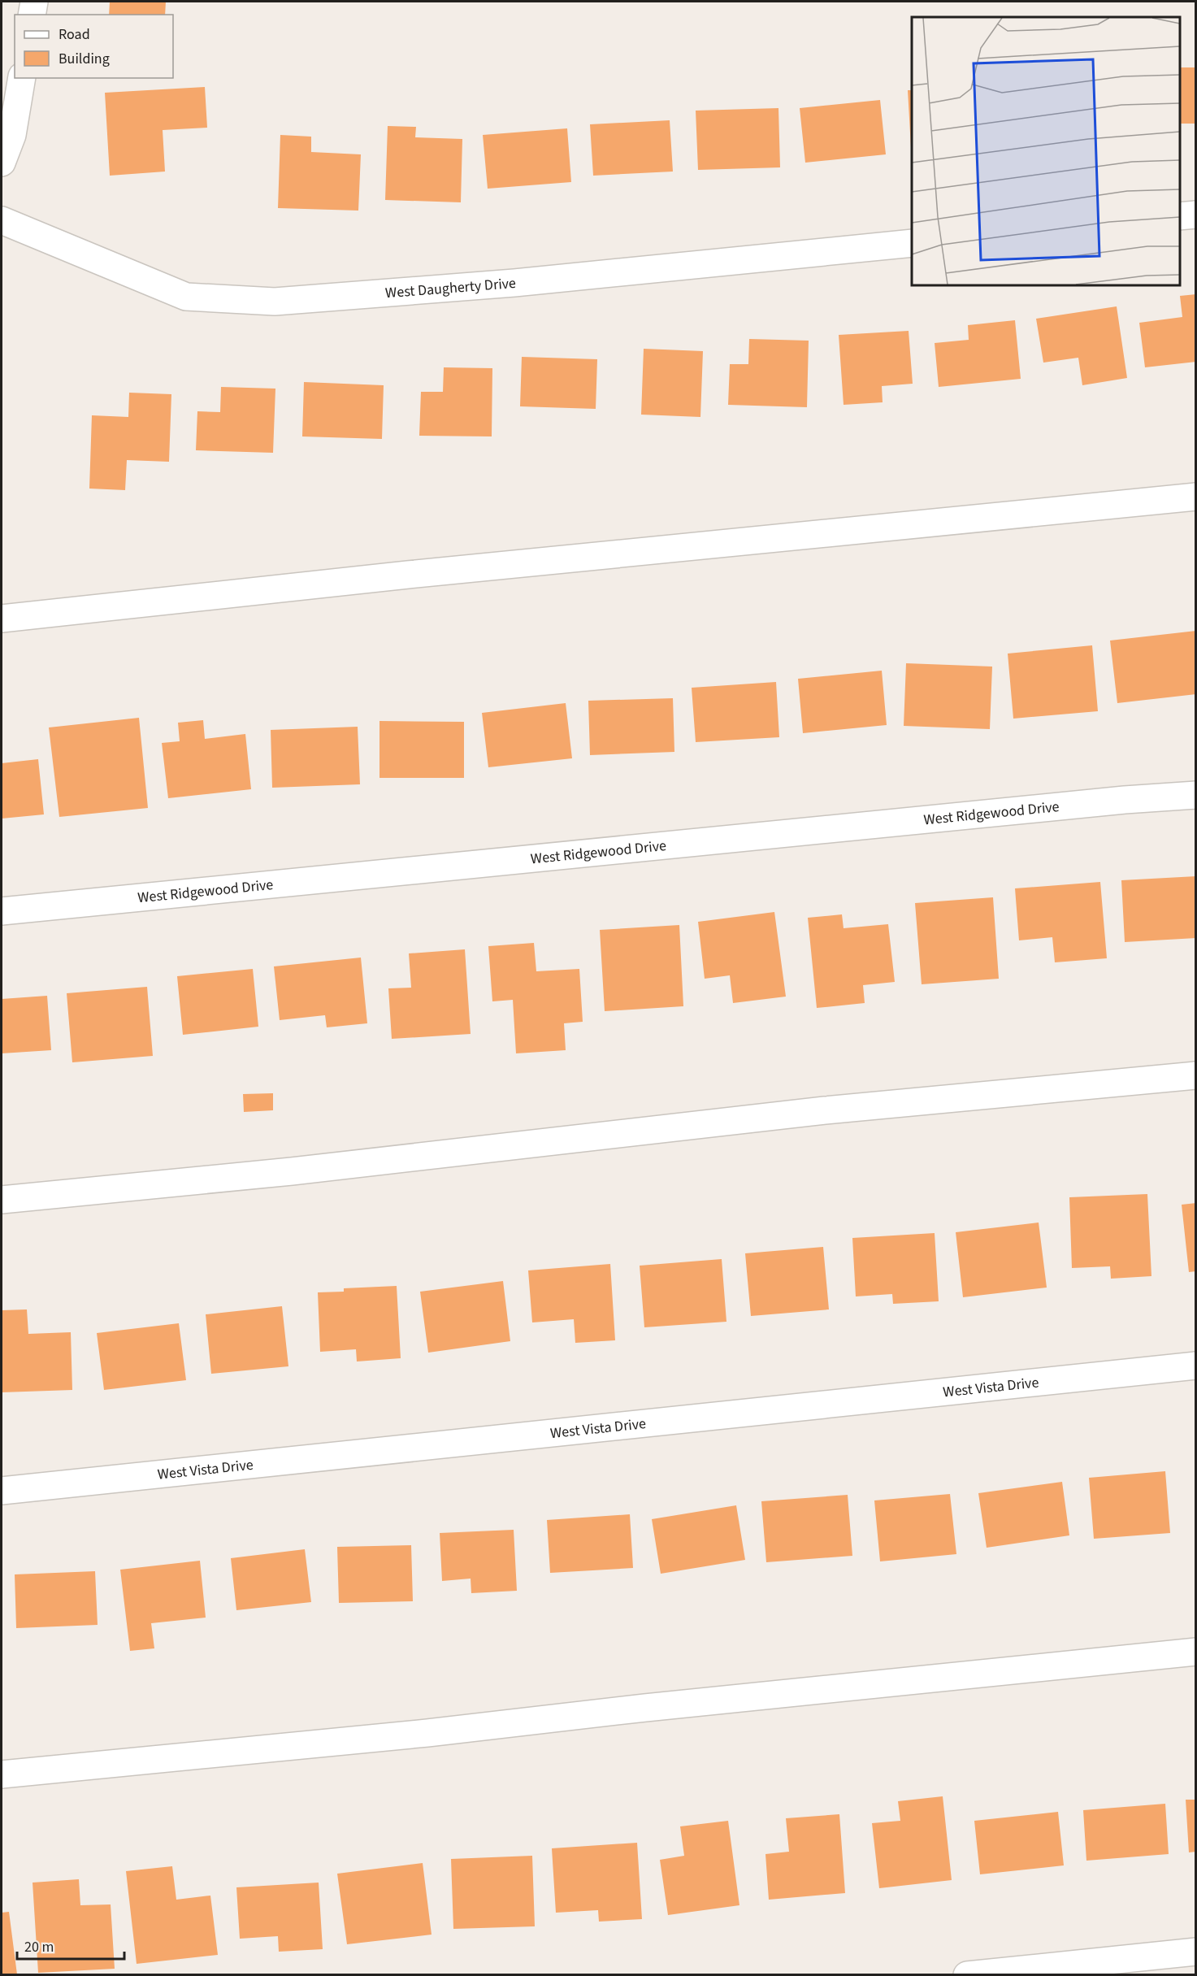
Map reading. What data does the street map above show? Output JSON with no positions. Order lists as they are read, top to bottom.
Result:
{
  "streets": {
    "street": ["West Daugherty Drive", "West Ridgewood Drive", "West Vista Drive"]
  },
  "legend": ["Road", "Building"],
  "scale_bar": "20 m"
}
